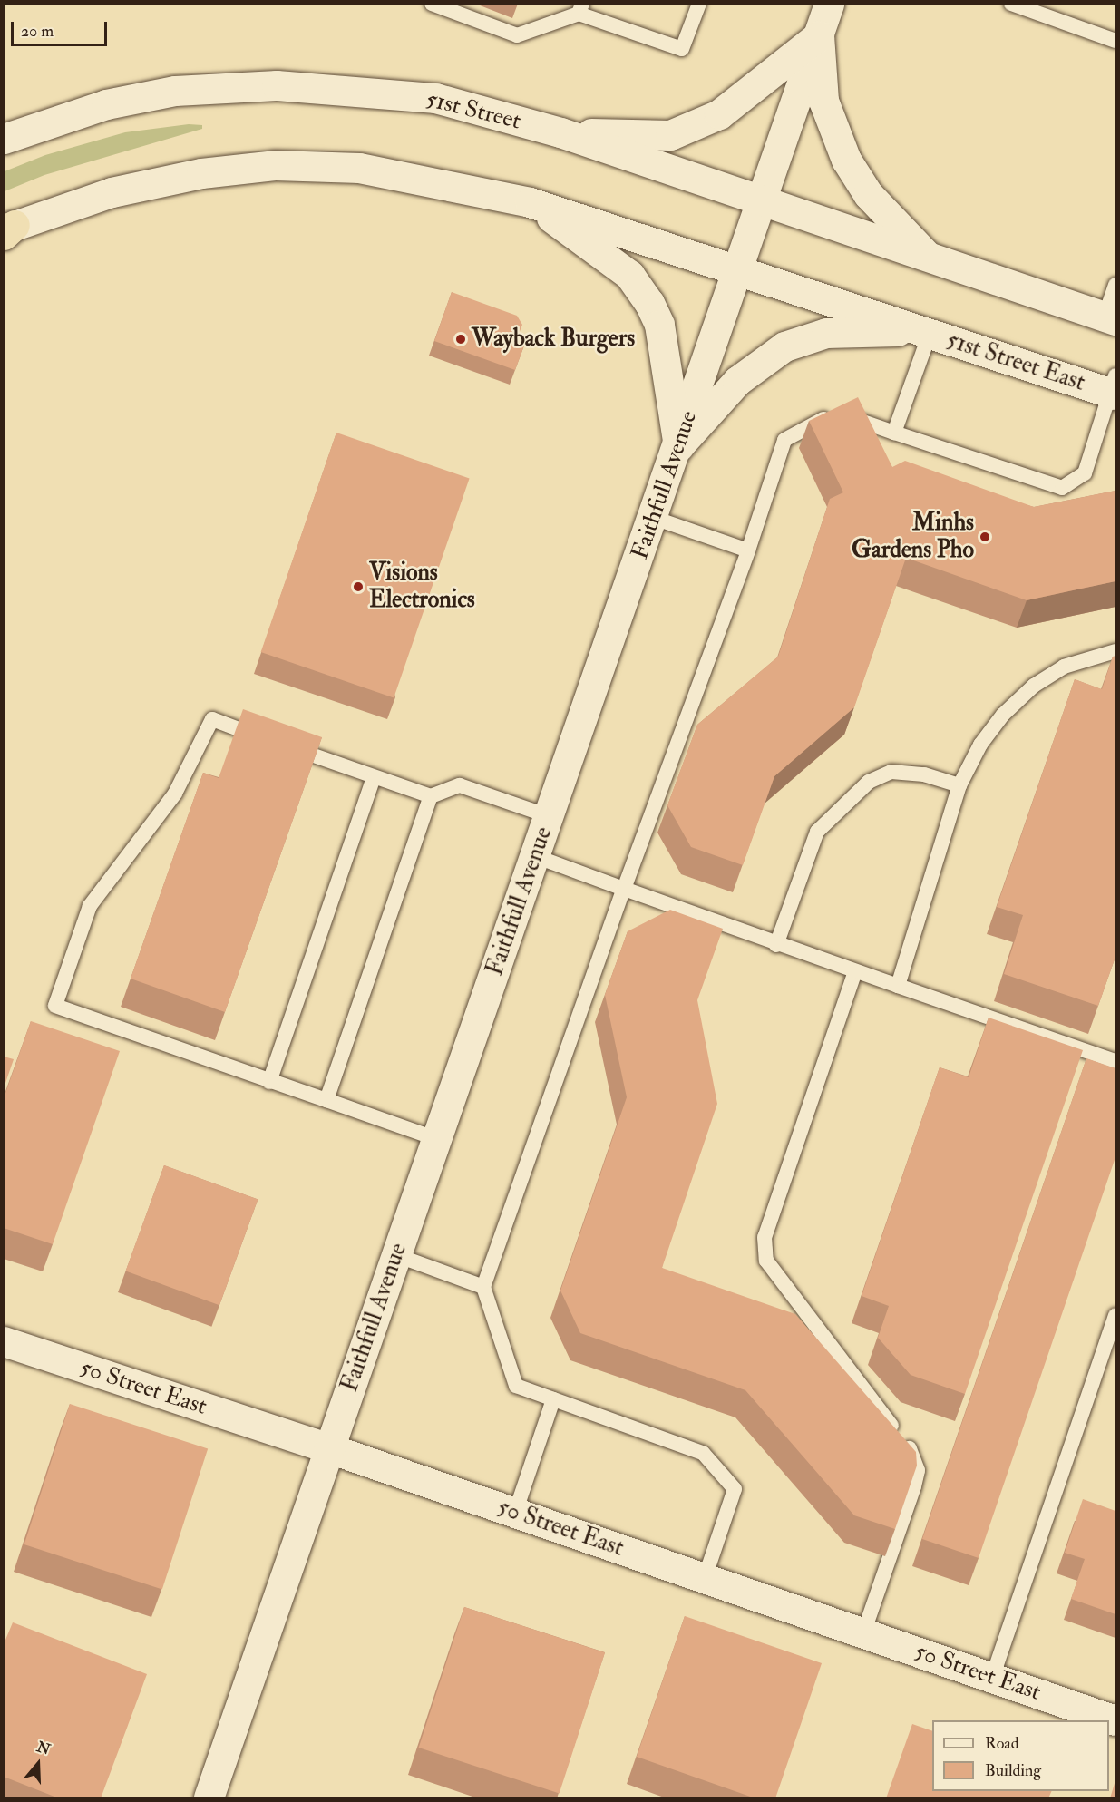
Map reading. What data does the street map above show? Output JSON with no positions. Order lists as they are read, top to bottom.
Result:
{
  "streets": {
    "main road": [
      "51st Street",
      "51st Street East",
      "Faithfull Avenue",
      "50 Street East"
    ]
  },
  "crossings": [
    ["51st Street", "Faithfull Avenue"],
    ["Faithfull Avenue", "50 Street East"]
  ],
  "places": ["Wayback Burgers", "Minhs Gardens Pho", "Visions Electronics"],
  "legend": ["Road", "Building"],
  "scale_bar": "20 m",
  "north": "top"
}
